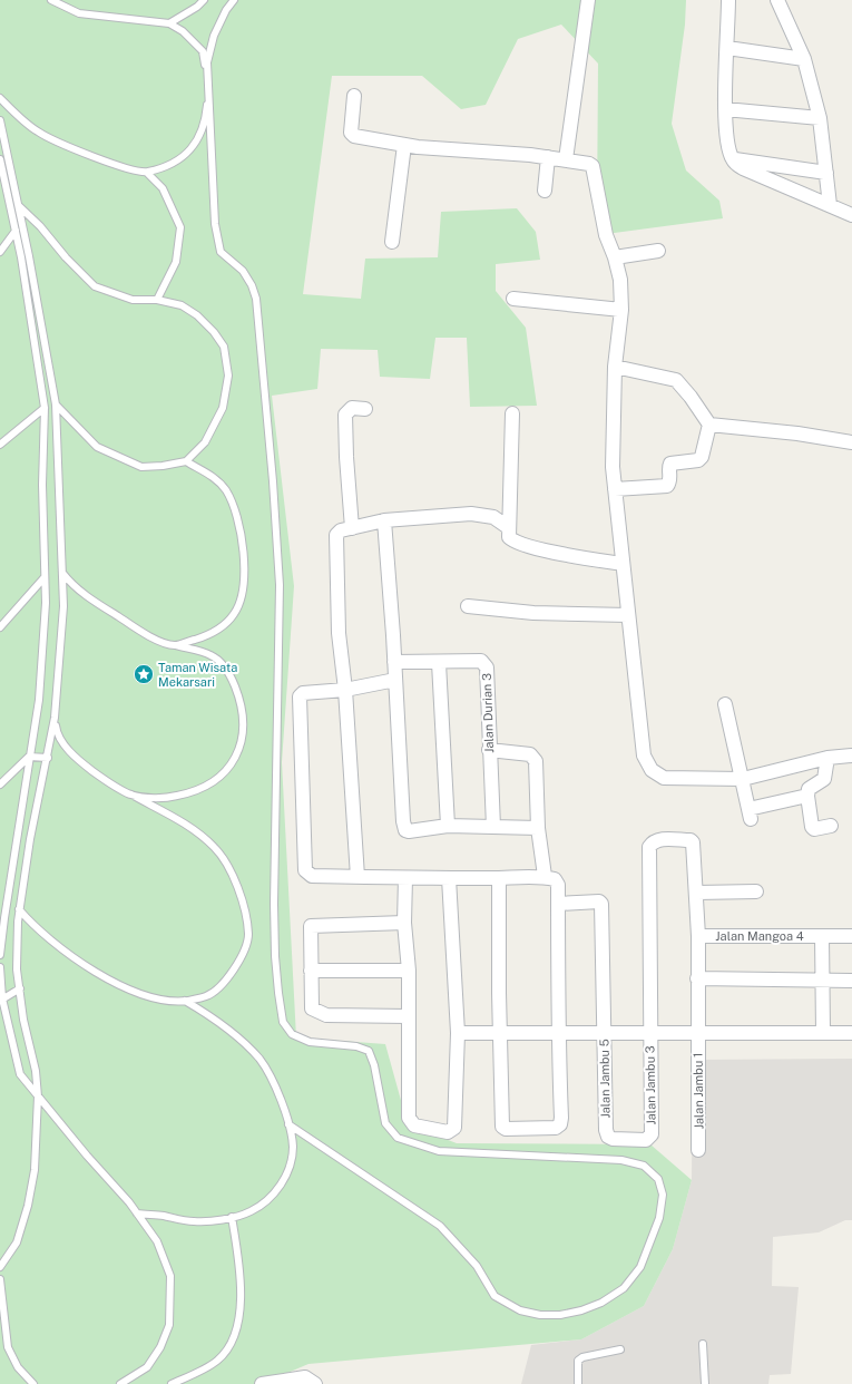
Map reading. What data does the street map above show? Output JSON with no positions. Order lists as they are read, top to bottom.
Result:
{
  "streets": {
    "street": [
      "Jalan Durian 3",
      "Jalan Mangoa 4",
      "Jalan Jambu 5",
      "Jalan Jambu 3",
      "Jalan Jambu 1"
    ]
  },
  "crossings": [
    ["Jalan Mangoa 4", "Jalan Jambu 1"],
    ["Jalan Jambu 5", "Jalan Jambu 3"],
    ["Jalan Jambu 3", "Jalan Jambu 1"]
  ],
  "places": {
    "place": ["Taman Wisata Mekarsari"]
  }
}
